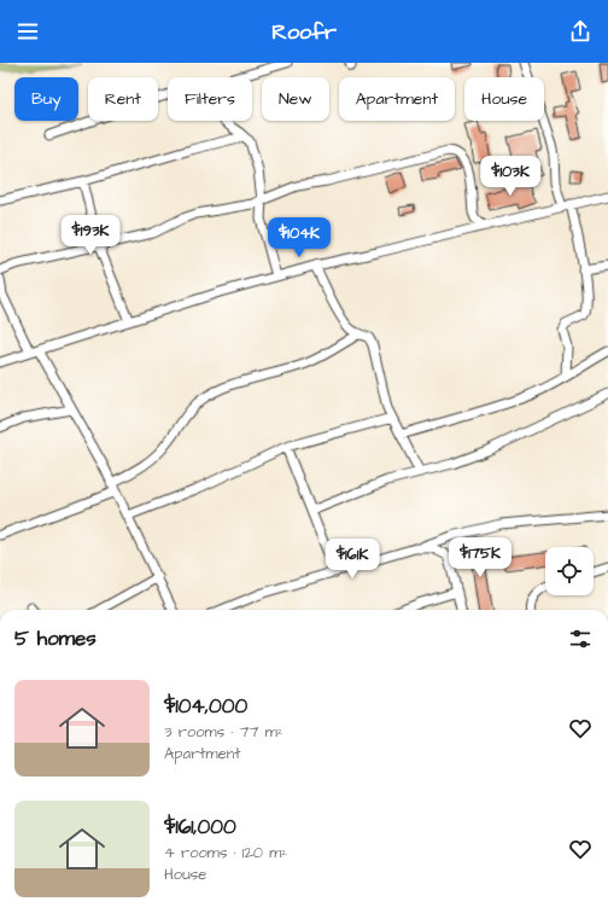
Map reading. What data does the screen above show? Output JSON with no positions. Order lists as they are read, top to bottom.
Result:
{
  "page": {
    "header": "Roofr",
    "chip": [
      "Buy",
      "Rent",
      "Filters",
      "New",
      "Apartment",
      "House"
    ],
    "price": [
      "$103K",
      "$193K",
      "$104K",
      "$175K",
      "$161K"
    ],
    "heading": "5 homes",
    "list": [
      {
        "name": "$104,000",
        "note": "3 rooms · 77 m² · Apartment"
      },
      {
        "name": "$161,000",
        "note": "4 rooms · 120 m² · House"
      }
    ]
  }
}
